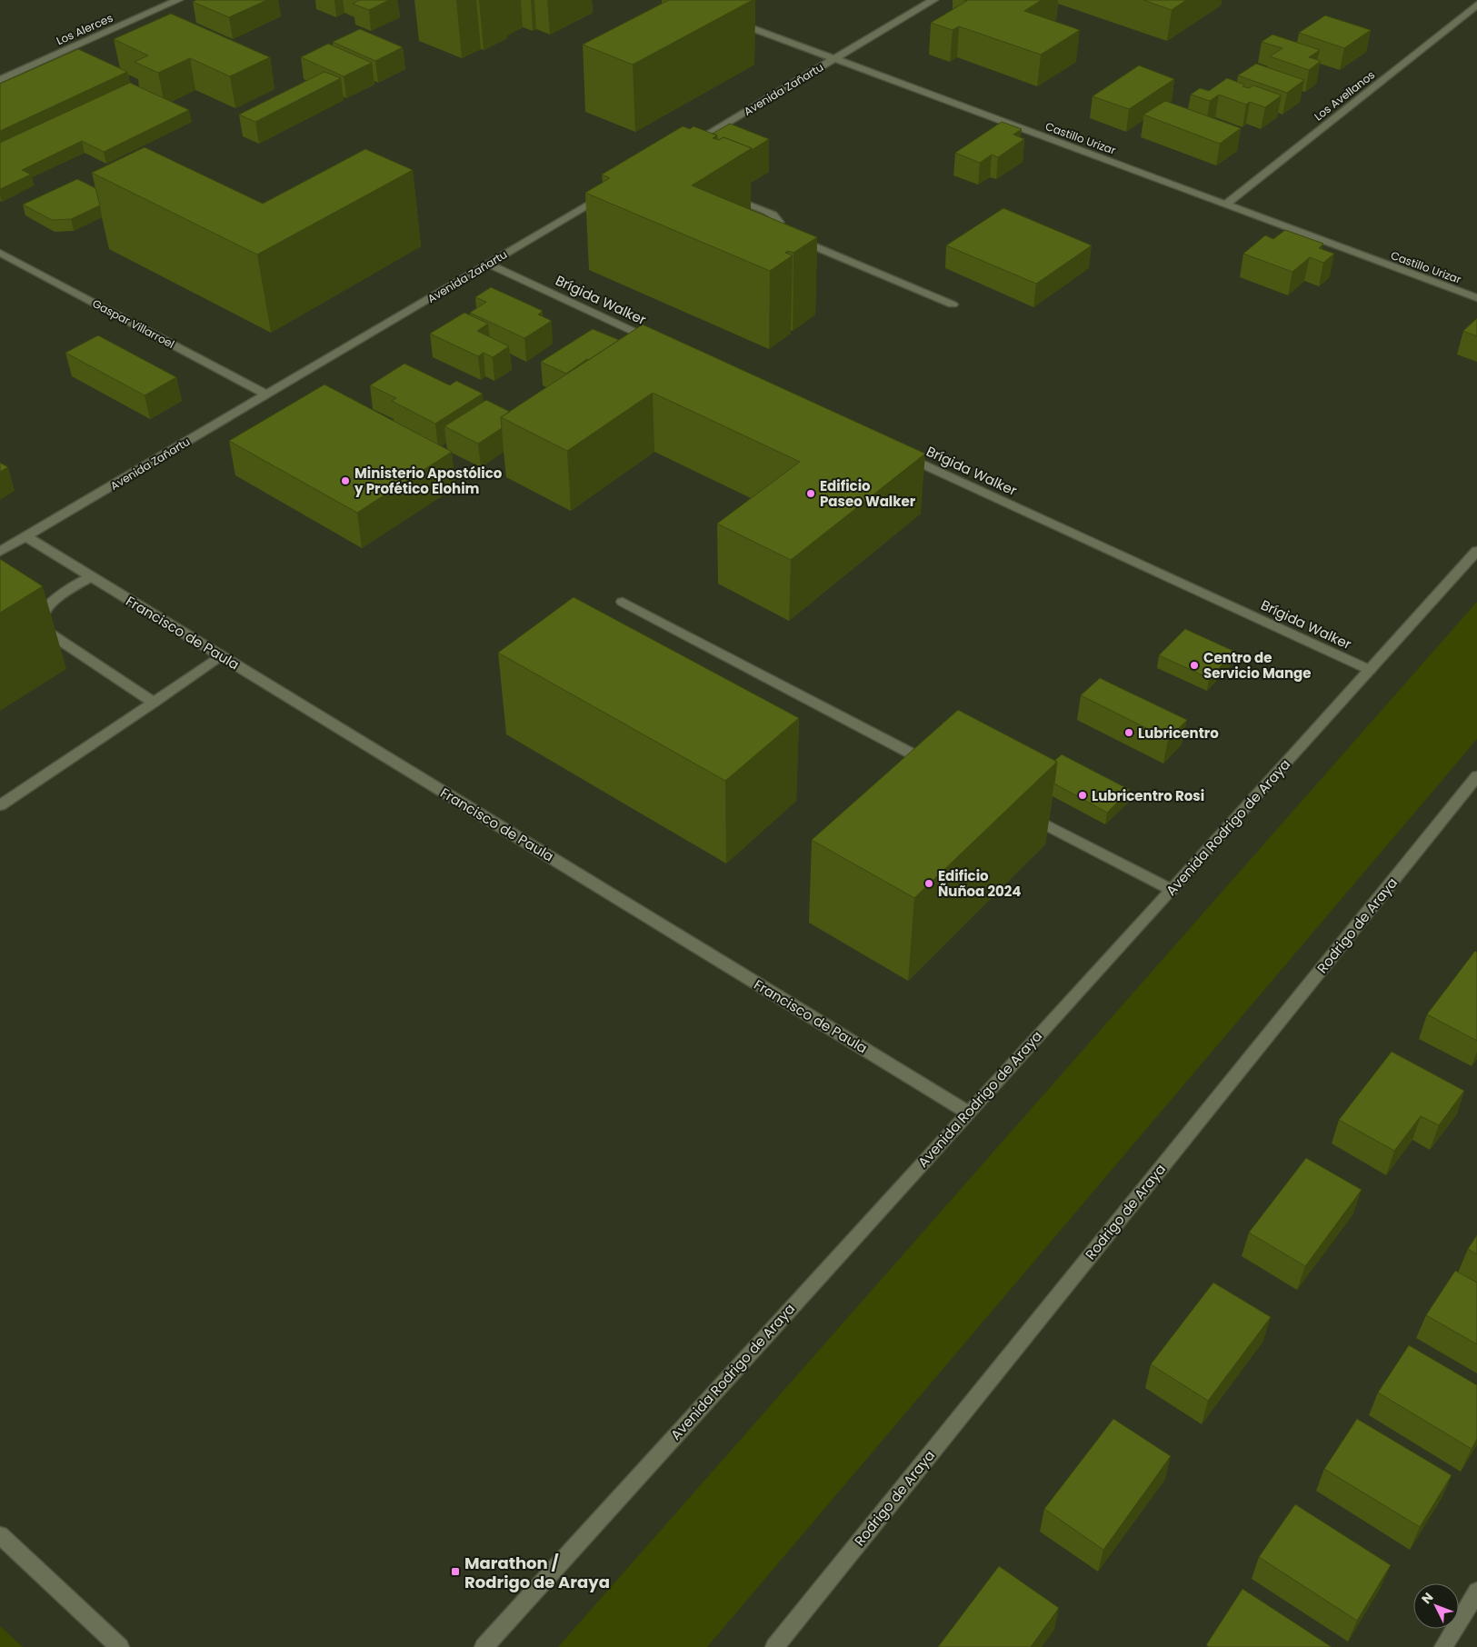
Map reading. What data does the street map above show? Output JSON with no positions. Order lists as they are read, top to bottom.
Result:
{
  "streets": {
    "street": [
      "Los Alerces",
      "Avenida Zañartu",
      "Los Avellanos",
      "Castillo Urizar",
      "Brígida Walker",
      "Gaspar Villarroel",
      "Francisco de Paula",
      "Avenida Rodrigo de Araya",
      "Rodrigo de Araya"
    ]
  },
  "crossings": [
    ["Avenida Zañartu", "Castillo Urizar"],
    ["Avenida Zañartu", "Brígida Walker"],
    ["Avenida Zañartu", "Gaspar Villarroel"],
    ["Avenida Zañartu", "Francisco de Paula"],
    ["Los Avellanos", "Castillo Urizar"],
    ["Brígida Walker", "Avenida Rodrigo de Araya"],
    ["Francisco de Paula", "Avenida Rodrigo de Araya"]
  ],
  "places": {
    "other": [
      "Ministerio Apostólico y Profético Elohim",
      "Edificio Paseo Walker",
      "Centro de Servicio Mange",
      "Lubricentro",
      "Lubricentro Rosi",
      "Edificio Ñuñoa 2024"
    ],
    "transit": ["Marathon / Rodrigo de Araya"]
  },
  "north": "top left"
}
